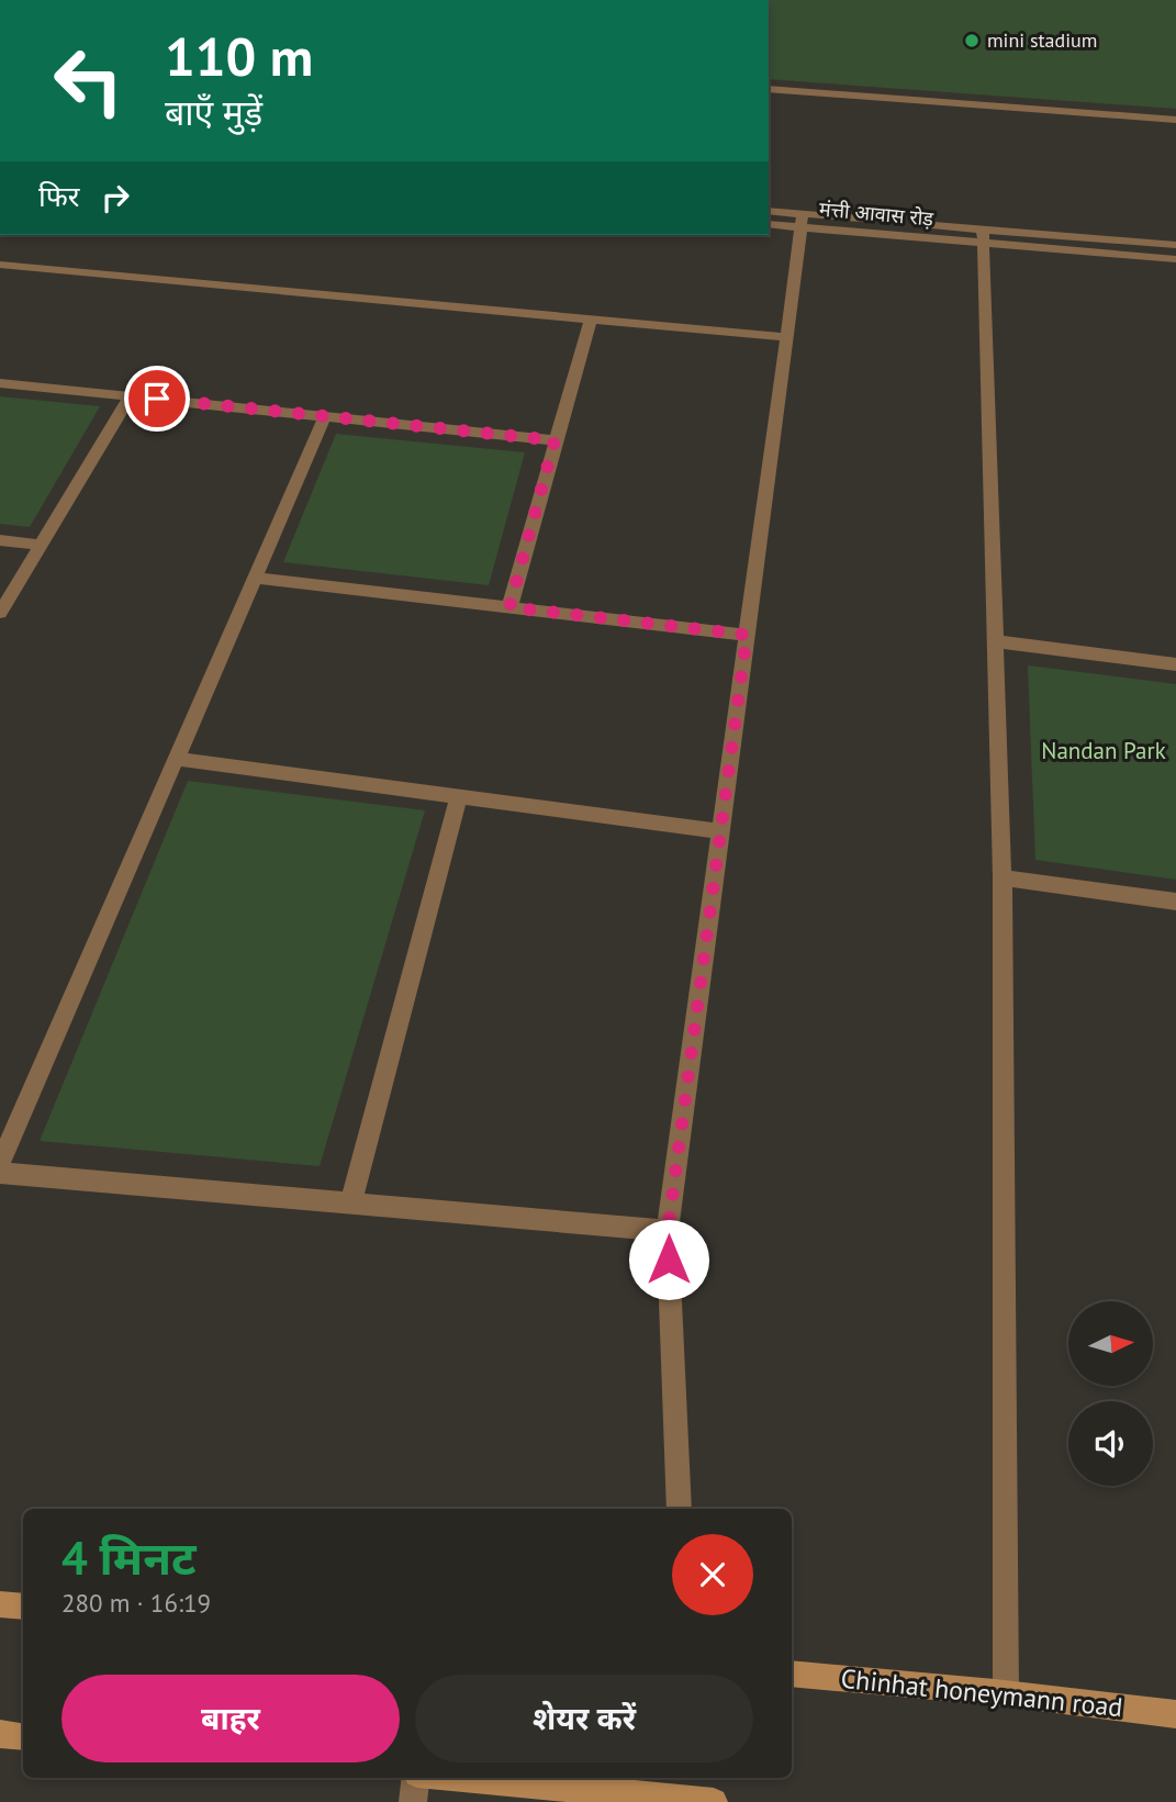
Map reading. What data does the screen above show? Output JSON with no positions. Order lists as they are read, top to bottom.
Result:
{
  "streets": {
    "street": ["मंत्ती आवास रोड़", "Chinhat honeymann road"]
  },
  "parks": ["Nandan Park"],
  "places": ["mini stadium"],
  "north": "right",
  "page": {
    "turn": ["110 m", "बाएँ मुड़ें"],
    "then": "फिर",
    "heading": ["4 मिनट", "280 m · 16:19"],
    "buttons": ["बाहर", "शेयर करें"]
  }
}
